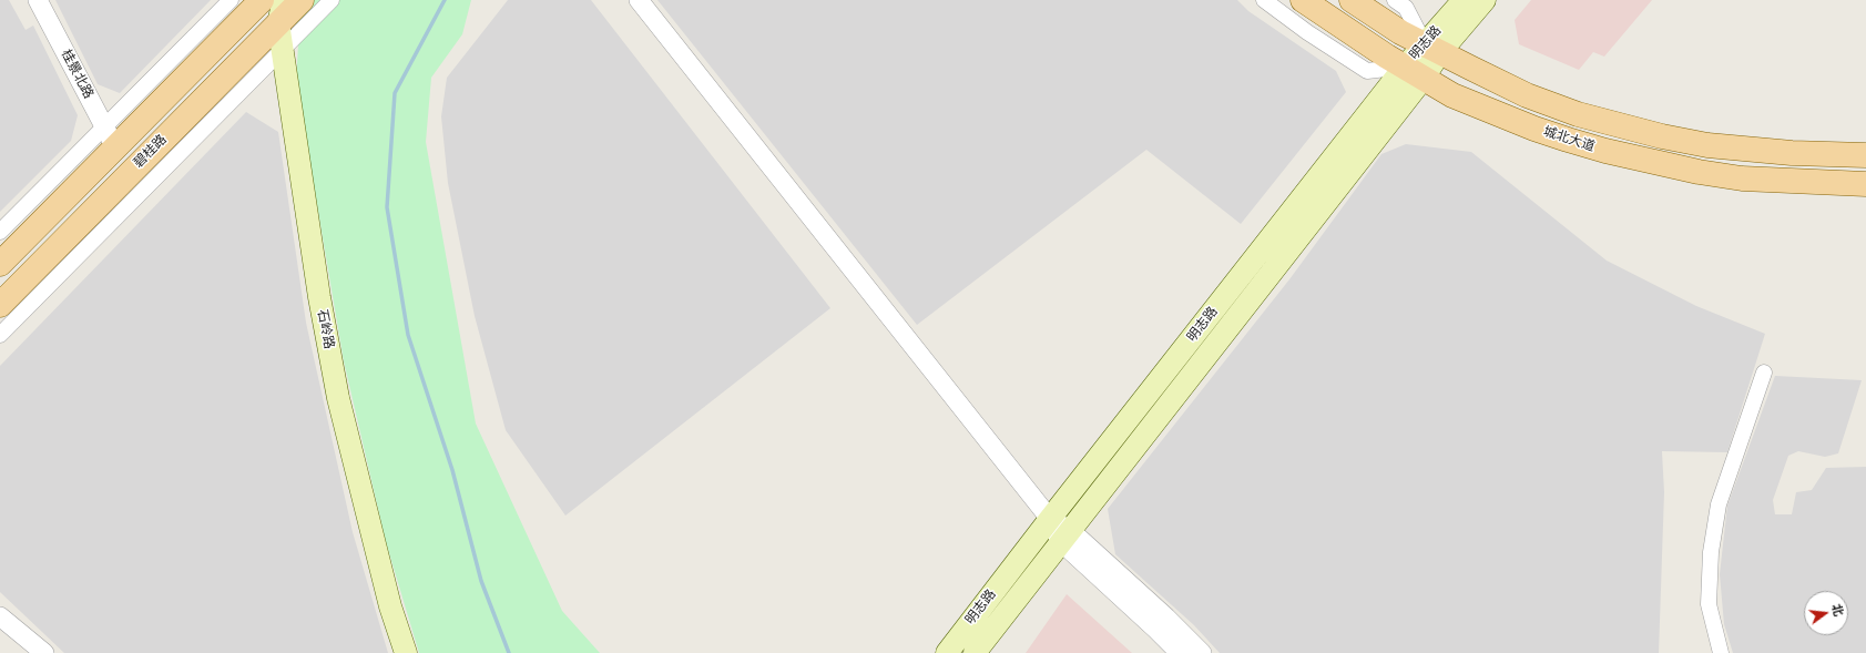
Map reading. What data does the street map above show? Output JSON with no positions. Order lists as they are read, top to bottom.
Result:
{
  "streets": {
    "main road": [
      "明志路",
      "城北大道",
      "碧桂路",
      "石岭路"
    ],
    "street": ["桂景北路"]
  },
  "crossings": [
    ["明志路", "城北大道"],
    ["碧桂路", "石岭路"]
  ],
  "north": "right"
}
